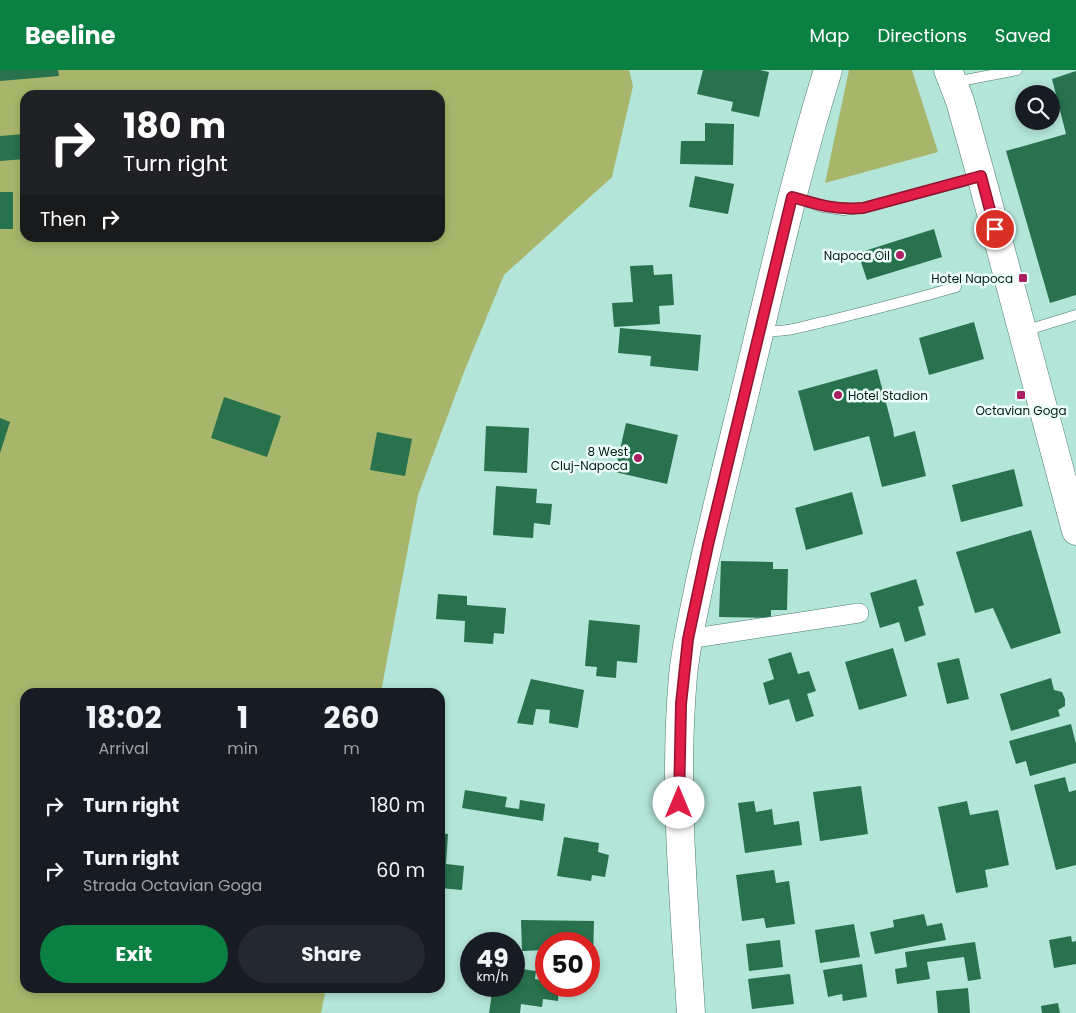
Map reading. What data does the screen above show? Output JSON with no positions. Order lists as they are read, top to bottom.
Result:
{
  "places": {
    "other": ["Napoca Oil", "Hotel Stadion", "8 West Cluj-Napoca"],
    "transit": ["Hotel Napoca", "Octavian Goga"]
  },
  "page": {
    "header": "Beeline",
    "nav": ["Map", "Directions", "Saved"],
    "turn": ["180 m", "Turn right"],
    "then": "Then",
    "eta": [
      "18:02",
      "Arrival",
      "1",
      "min",
      "260",
      "m"
    ],
    "list": [
      {
        "name": "Turn right",
        "value": "180 m"
      },
      {
        "name": "Turn right",
        "note": "Strada Octavian Goga",
        "value": "60 m"
      }
    ],
    "buttons": ["Exit", "Share"],
    "speed": "49 km/h",
    "limit": "50"
  }
}
